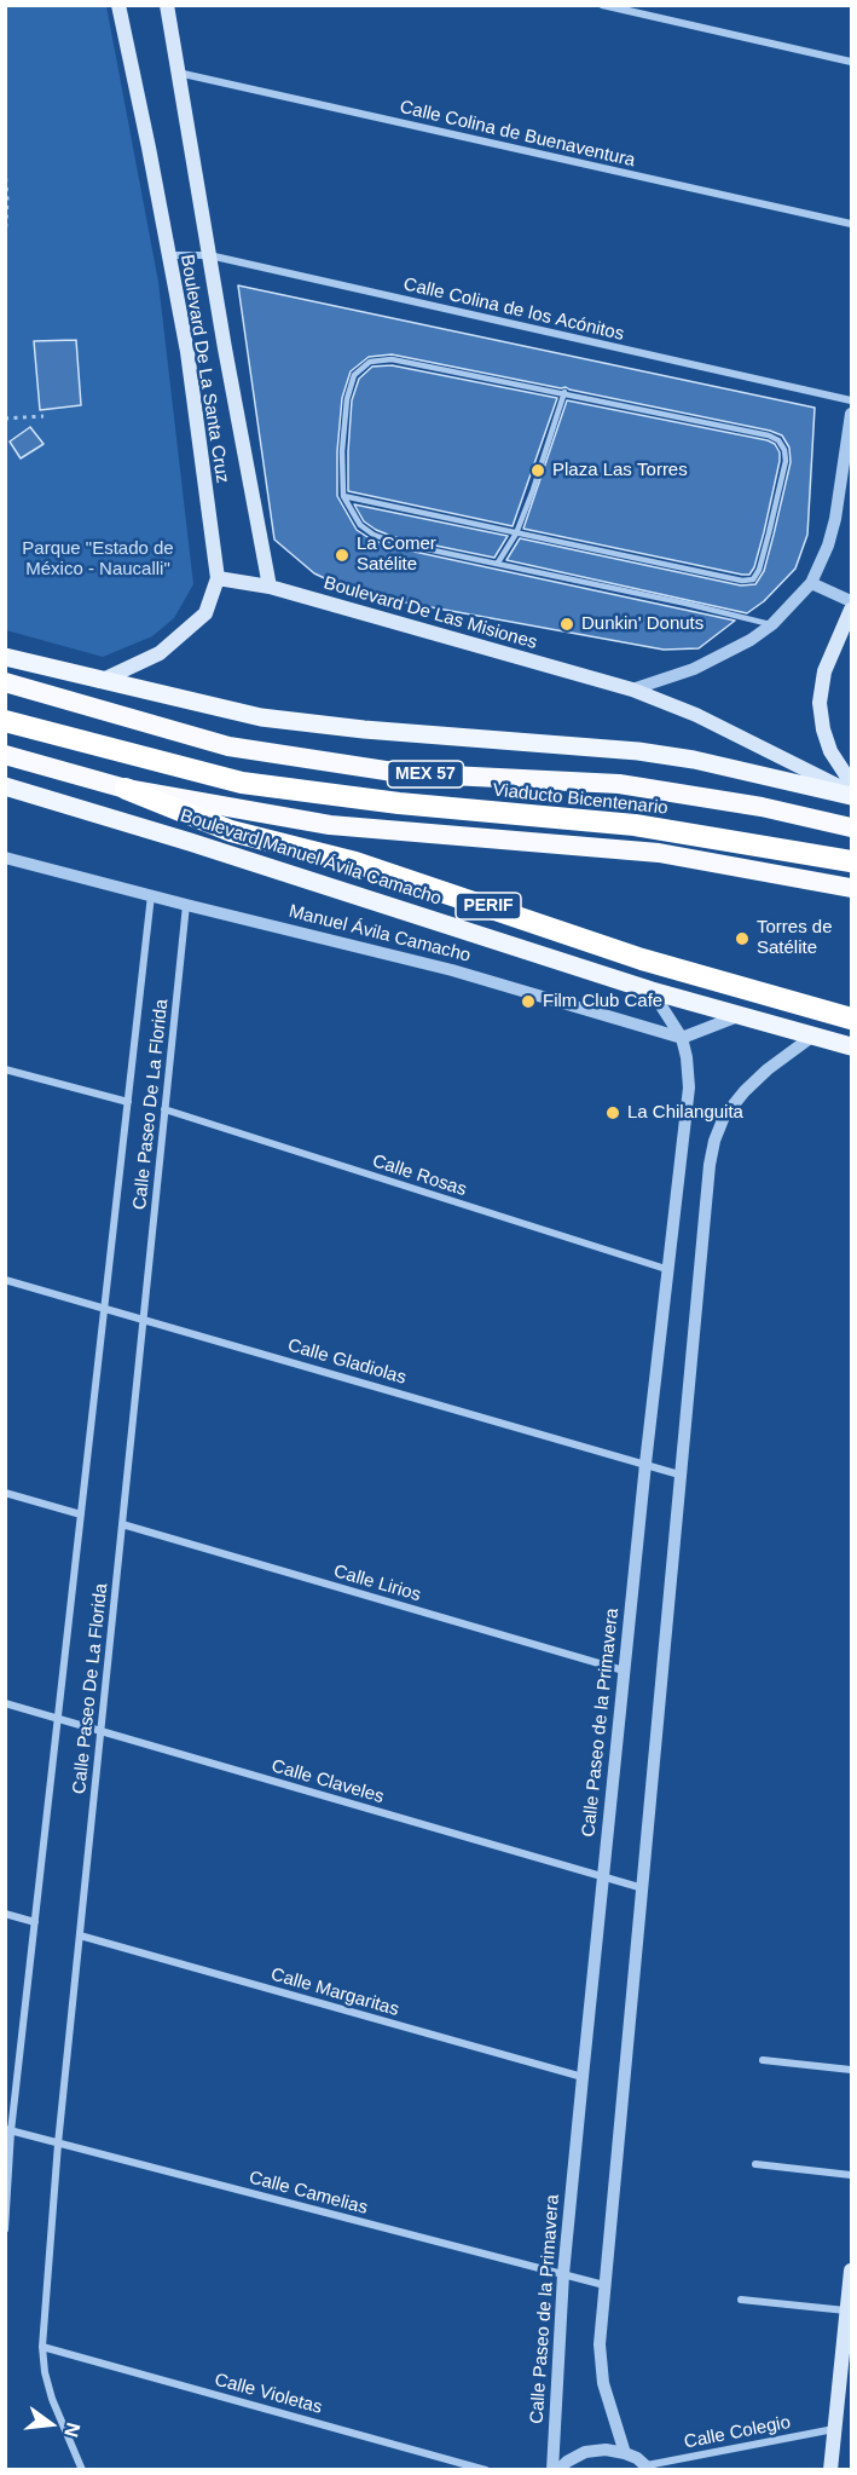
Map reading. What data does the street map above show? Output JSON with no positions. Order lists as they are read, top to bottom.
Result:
{
  "streets": {
    "highway": [
      "MEX 57",
      "Viaducto Bicentenario",
      "Boulevard Manuel Ávila Camacho",
      "PERIF"
    ],
    "main road": ["Boulevard De La Santa Cruz", "Boulevard De Las Misiones"],
    "street": [
      "Calle Colina de Buenaventura",
      "Calle Colina de los Acónitos",
      "Manuel Ávila Camacho",
      "Calle Paseo De La Florida",
      "Calle Rosas",
      "Calle Gladiolas",
      "Calle Lirios",
      "Calle Paseo de la Primavera",
      "Calle Claveles",
      "Calle Margaritas",
      "Calle Camelias",
      "Calle Violetas",
      "Calle Colegio"
    ]
  },
  "crossings": [
    ["Calle Colina de Buenaventura", "Boulevard De La Santa Cruz"],
    ["Calle Colina de los Acónitos", "Boulevard De La Santa Cruz"],
    ["Boulevard De La Santa Cruz", "Boulevard De Las Misiones"],
    ["Boulevard Manuel Ávila Camacho", "PERIF"],
    ["Boulevard Manuel Ávila Camacho", "Calle Paseo de la Primavera"],
    ["Manuel Ávila Camacho", "Calle Paseo De La Florida"],
    ["Manuel Ávila Camacho", "Calle Paseo de la Primavera"],
    ["Calle Paseo De La Florida", "Calle Rosas"],
    ["Calle Paseo De La Florida", "Calle Gladiolas"],
    ["Calle Paseo De La Florida", "Calle Lirios"],
    ["Calle Paseo De La Florida", "Calle Claveles"],
    ["Calle Paseo De La Florida", "Calle Margaritas"],
    ["Calle Paseo De La Florida", "Calle Camelias"],
    ["Calle Paseo De La Florida", "Calle Violetas"],
    ["Calle Rosas", "Calle Paseo de la Primavera"],
    ["Calle Gladiolas", "Calle Paseo de la Primavera"],
    ["Calle Lirios", "Calle Paseo de la Primavera"],
    ["Calle Paseo de la Primavera", "Calle Claveles"],
    ["Calle Paseo de la Primavera", "Calle Margaritas"],
    ["Calle Paseo de la Primavera", "Calle Camelias"]
  ],
  "parks": ["Parque \"Estado de México - Naucalli\""],
  "places": [
    "Plaza Las Torres",
    "La Comer Satélite",
    "Dunkin' Donuts",
    "Torres de Satélite",
    "Film Club Cafe",
    "La Chilanguita"
  ],
  "north": "right"
}
